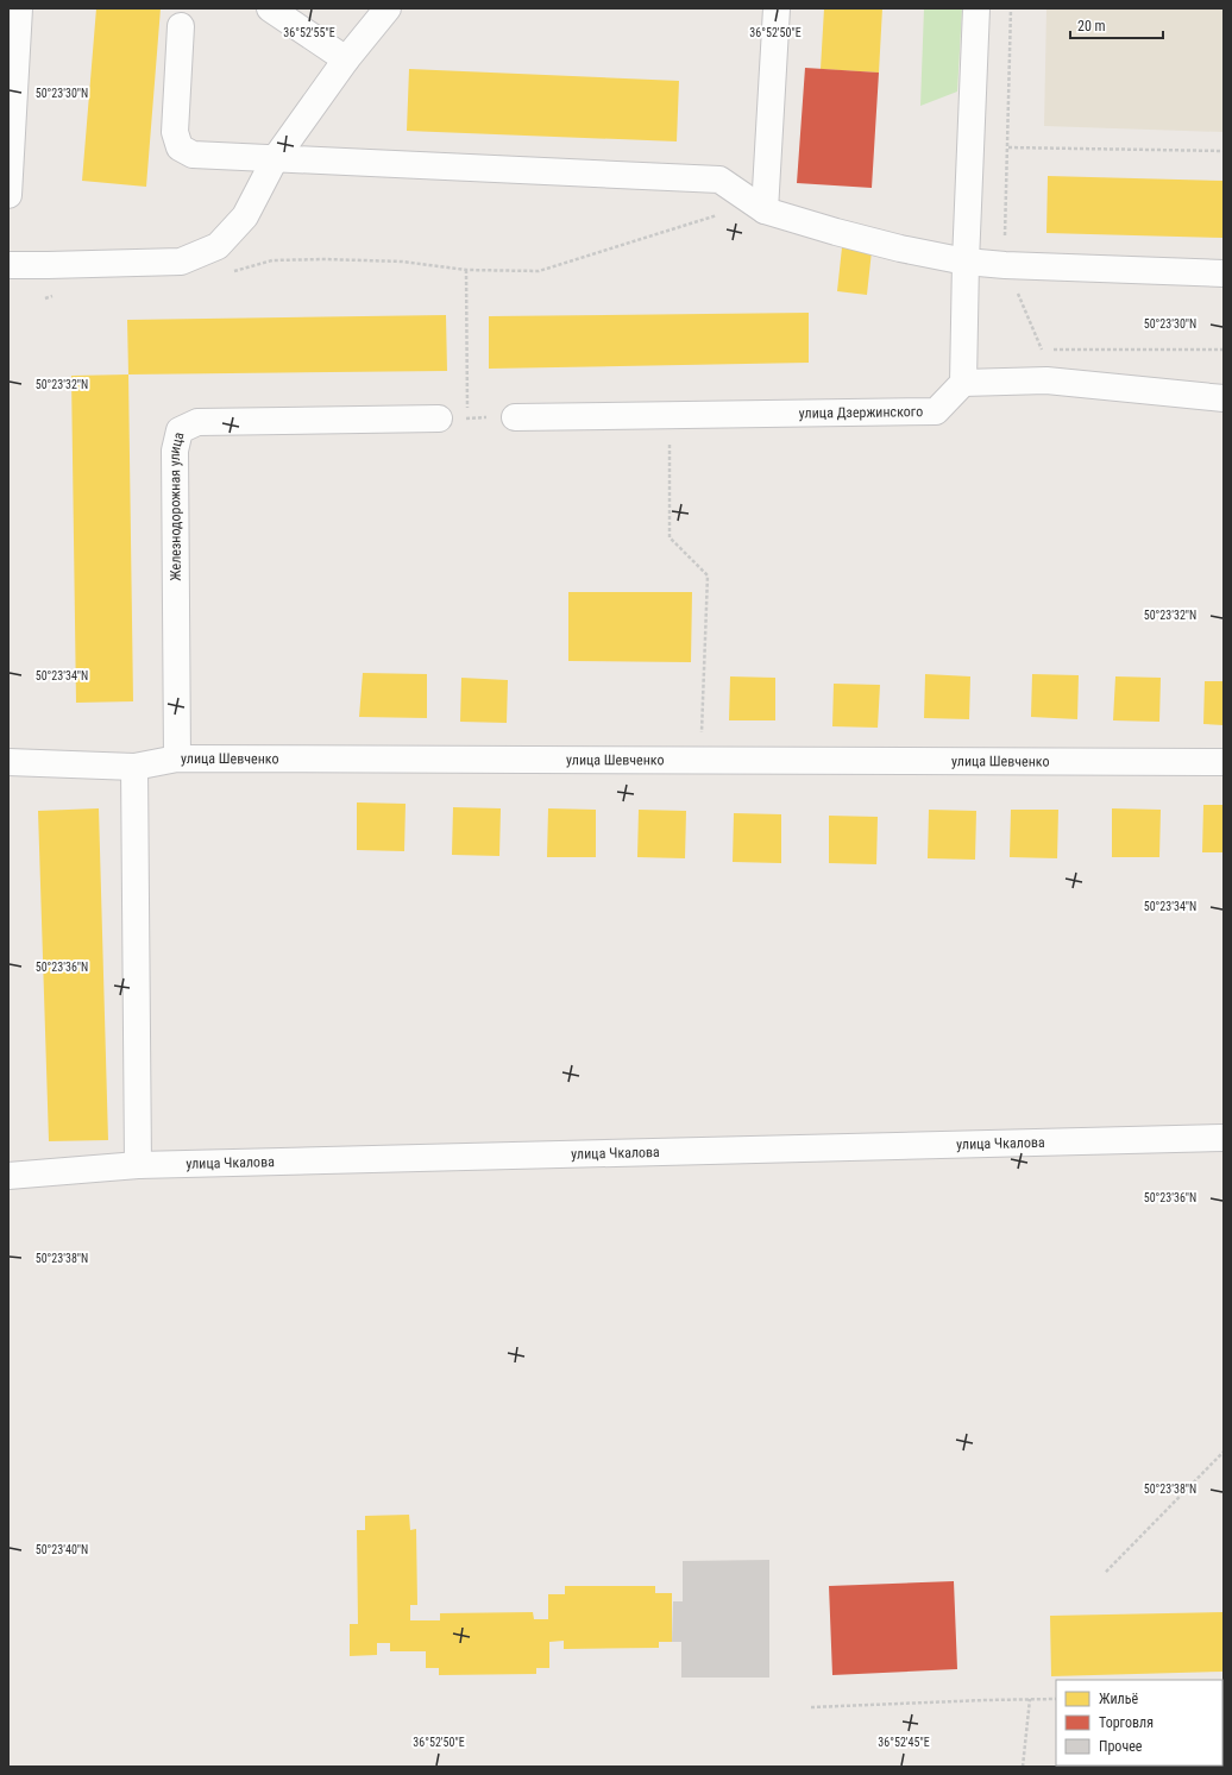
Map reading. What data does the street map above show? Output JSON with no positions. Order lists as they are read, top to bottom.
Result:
{
  "streets": {
    "street": [
      "улица Дзержинского",
      "Железнодорожная улица",
      "улица Шевченко",
      "улица Чкалова"
    ]
  },
  "crossings": [
    ["Железнодорожная улица", "улица Шевченко"]
  ],
  "legend": ["Жильё", "Торговля", "Прочее"],
  "scale_bar": "20 m",
  "coordinates": [
    "36°52'55\"E",
    "36°52'50\"E",
    "50°23'30\"N",
    "50°23'32\"N",
    "50°23'34\"N",
    "50°23'36\"N",
    "50°23'38\"N",
    "50°23'40\"N",
    "36°52'45\"E"
  ]
}
